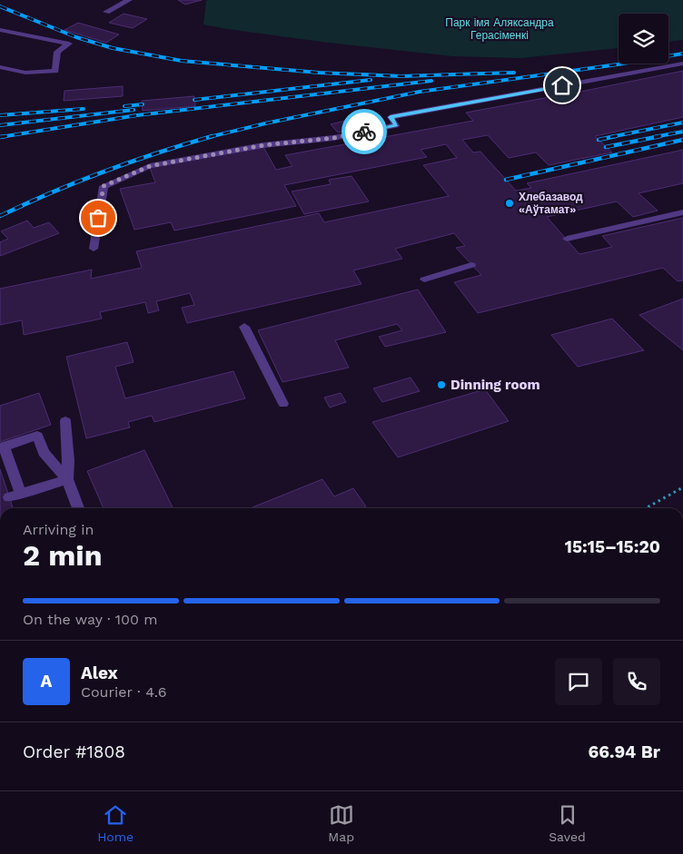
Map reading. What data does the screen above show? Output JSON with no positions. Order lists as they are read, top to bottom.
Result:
{
  "parks": ["Парк імя Аляксандра Герасіменкі"],
  "places": ["Хлебазавод «Аўтамат»", "Dinning room"],
  "page": {
    "heading": ["2 min", "Arriving in", "15:15–15:20"],
    "panel": [
      "Alex",
      "Courier · 4.6",
      "Order #1808",
      "66.94 Br"
    ],
    "bar": "On the way · 100 m",
    "round": "A",
    "tabs": ["Home", "Map", "Saved"]
  }
}
